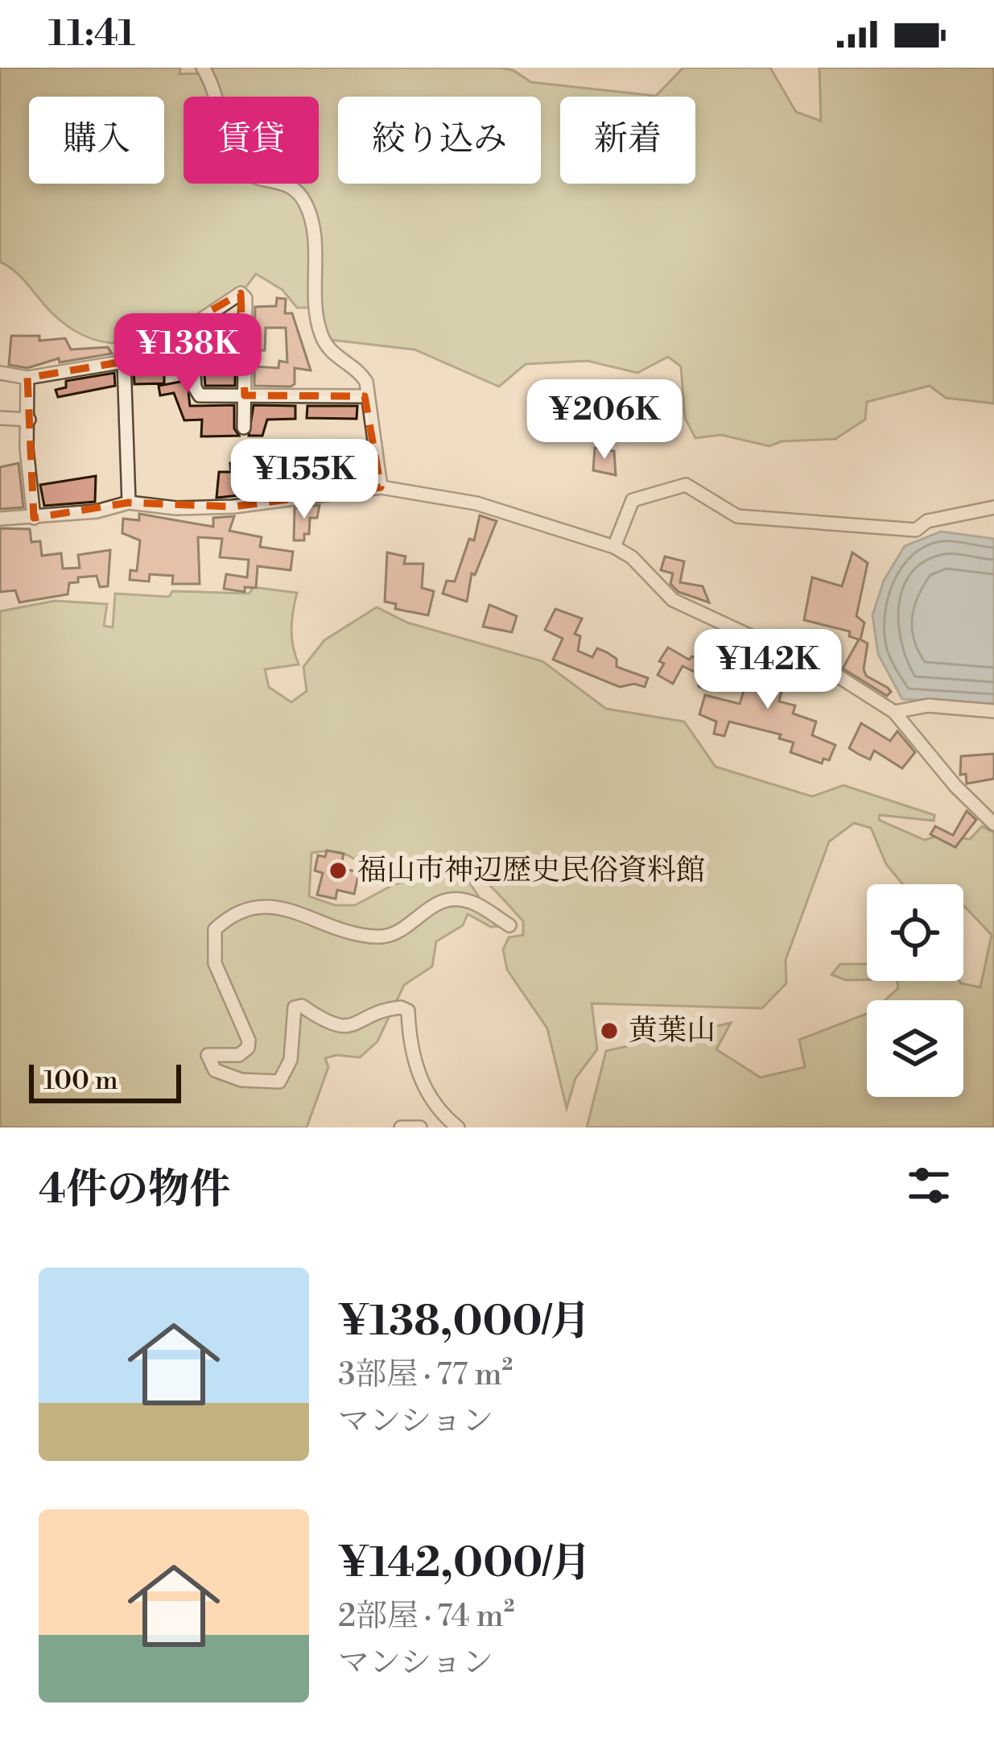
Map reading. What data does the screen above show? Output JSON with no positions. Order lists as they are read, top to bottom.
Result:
{
  "places": ["福山市神辺歴史民俗資料館", "黄葉山"],
  "scale_bar": "100 m",
  "page": {
    "status": "11:41",
    "chip": [
      "購入",
      "賃貸",
      "絞り込み",
      "新着"
    ],
    "price": [
      "¥138K",
      "¥206K",
      "¥155K",
      "¥142K"
    ],
    "scale": "100 m",
    "heading": "4件の物件",
    "list": [
      {
        "name": "¥138,000/月",
        "note": "3部屋 · 77 m² · マンション"
      },
      {
        "name": "¥142,000/月",
        "note": "2部屋 · 74 m² · マンション"
      }
    ]
  }
}
